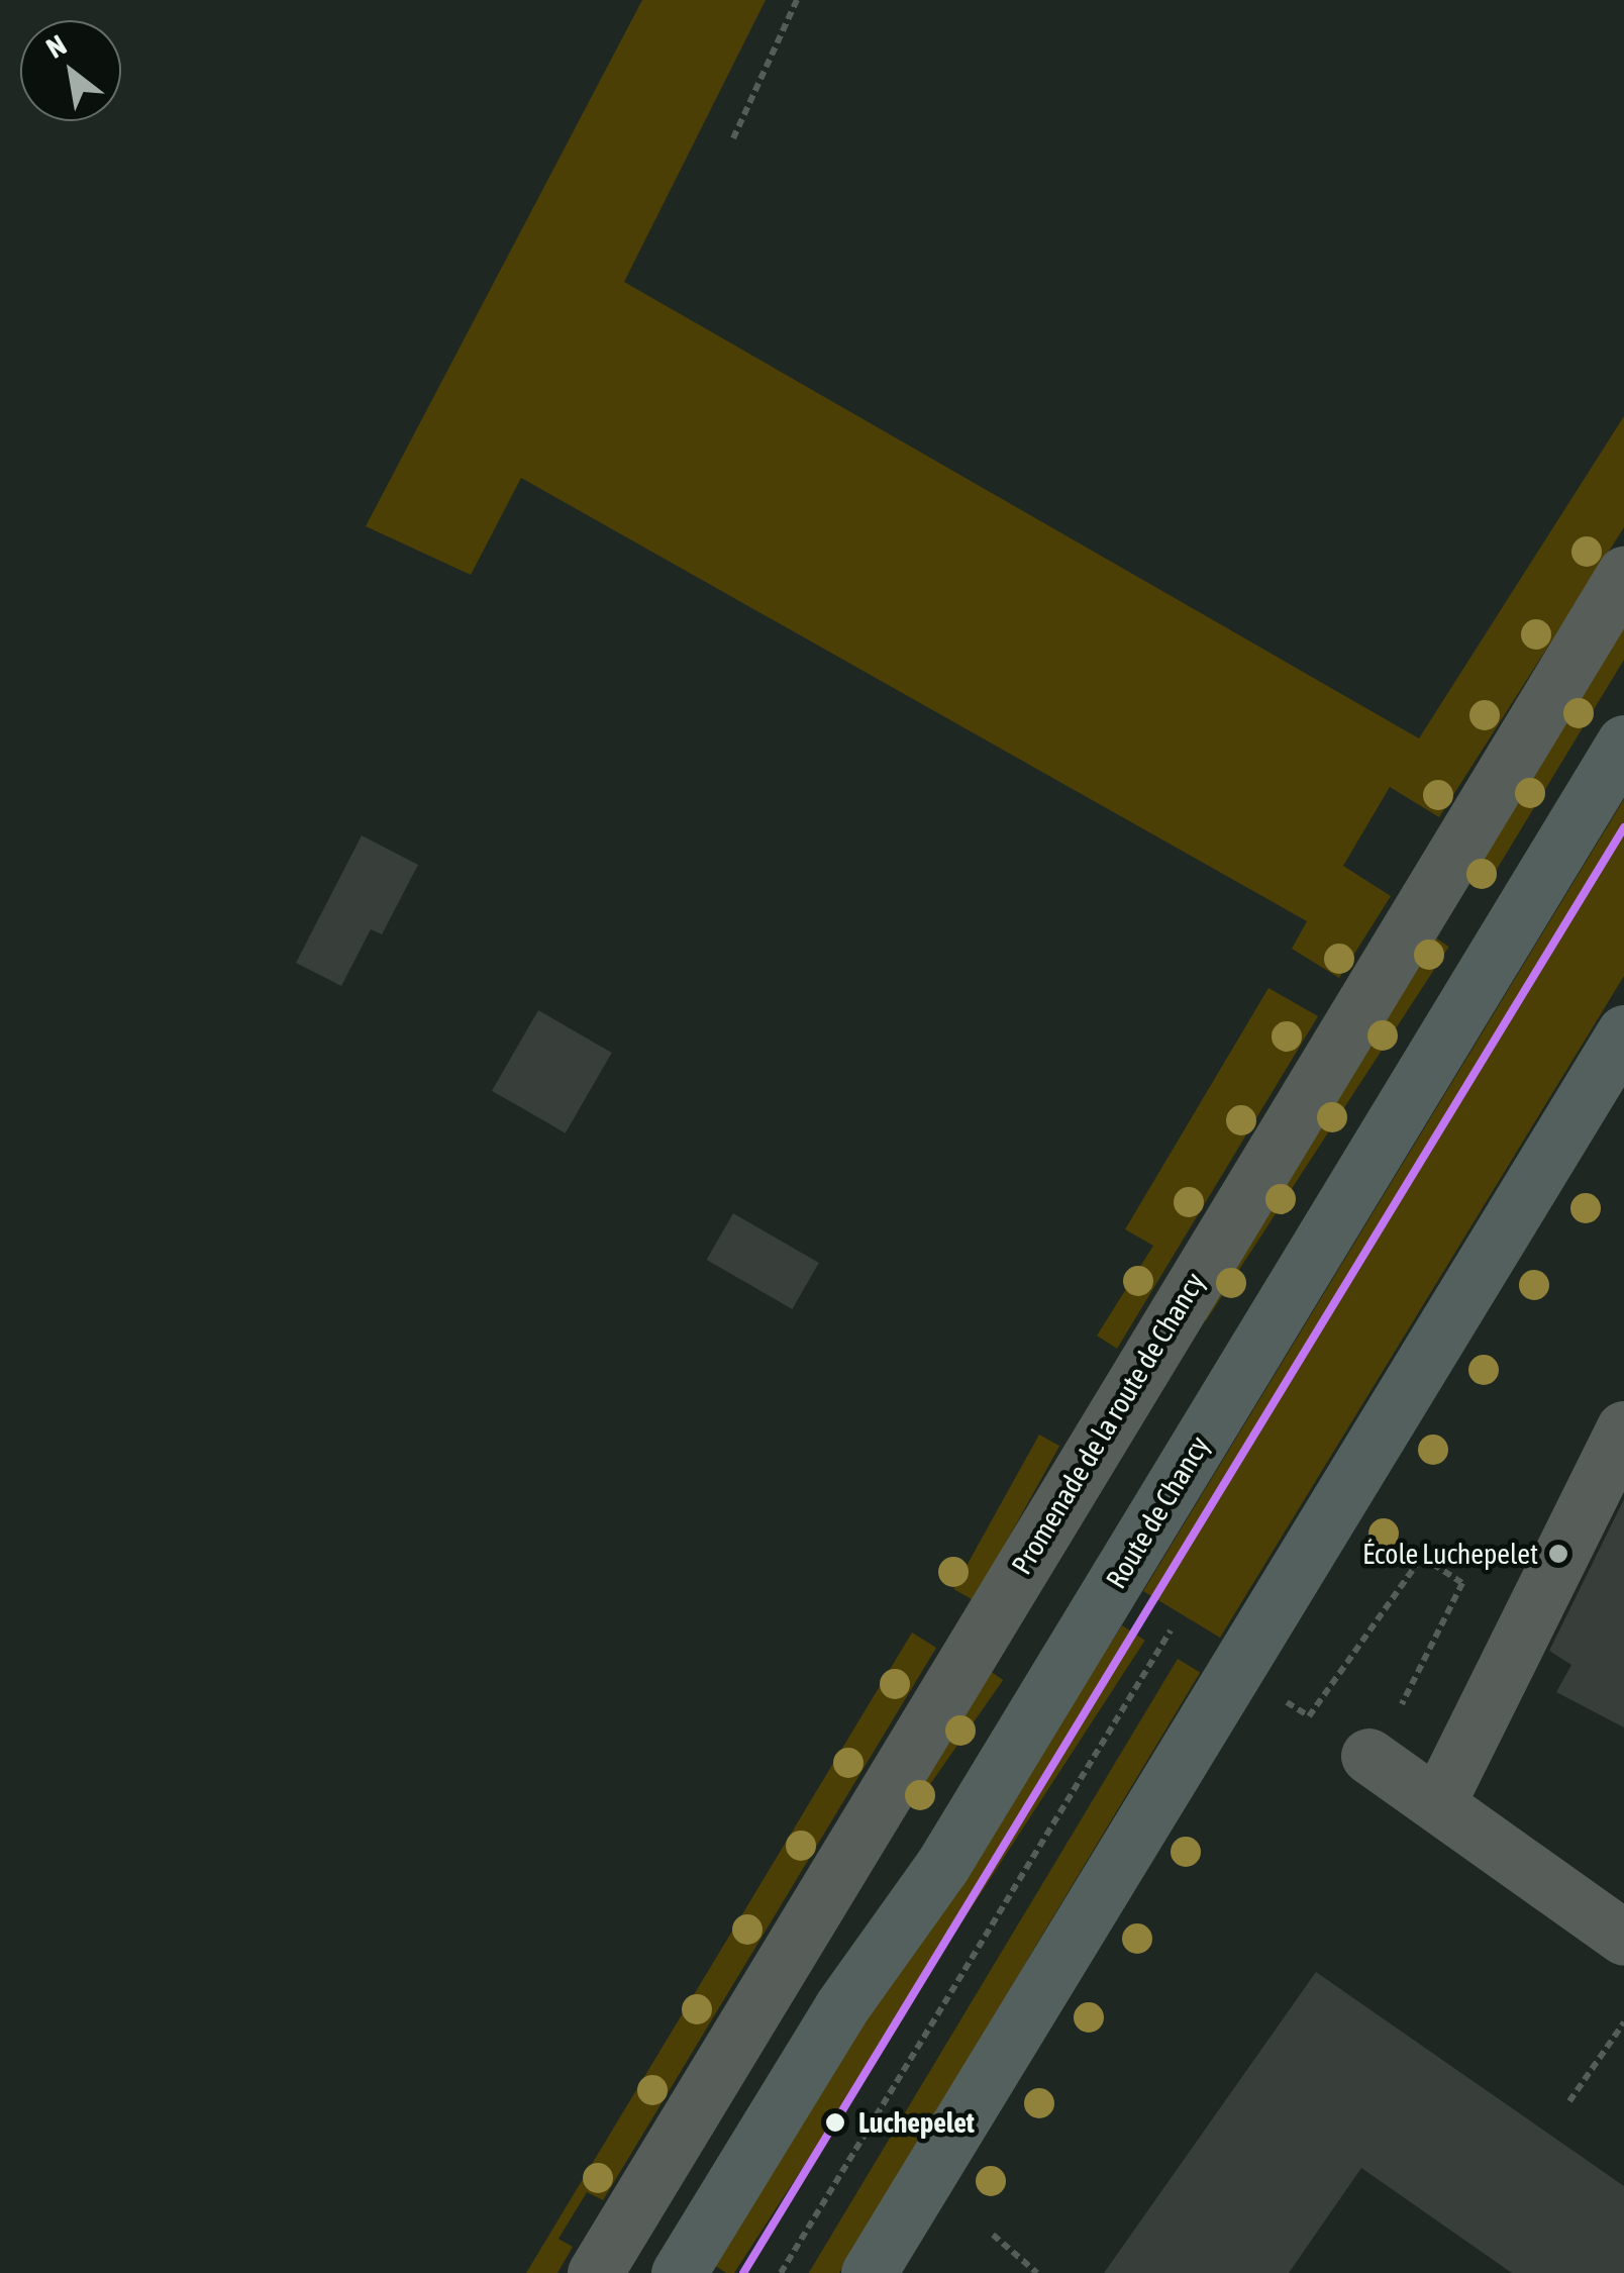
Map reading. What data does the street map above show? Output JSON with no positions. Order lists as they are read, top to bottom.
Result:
{
  "streets": {
    "main road": ["Route de Chancy"],
    "street": ["Promenade de la route de Chancy"]
  },
  "places": ["École Luchepelet", "Luchepelet"],
  "north": "top left"
}
